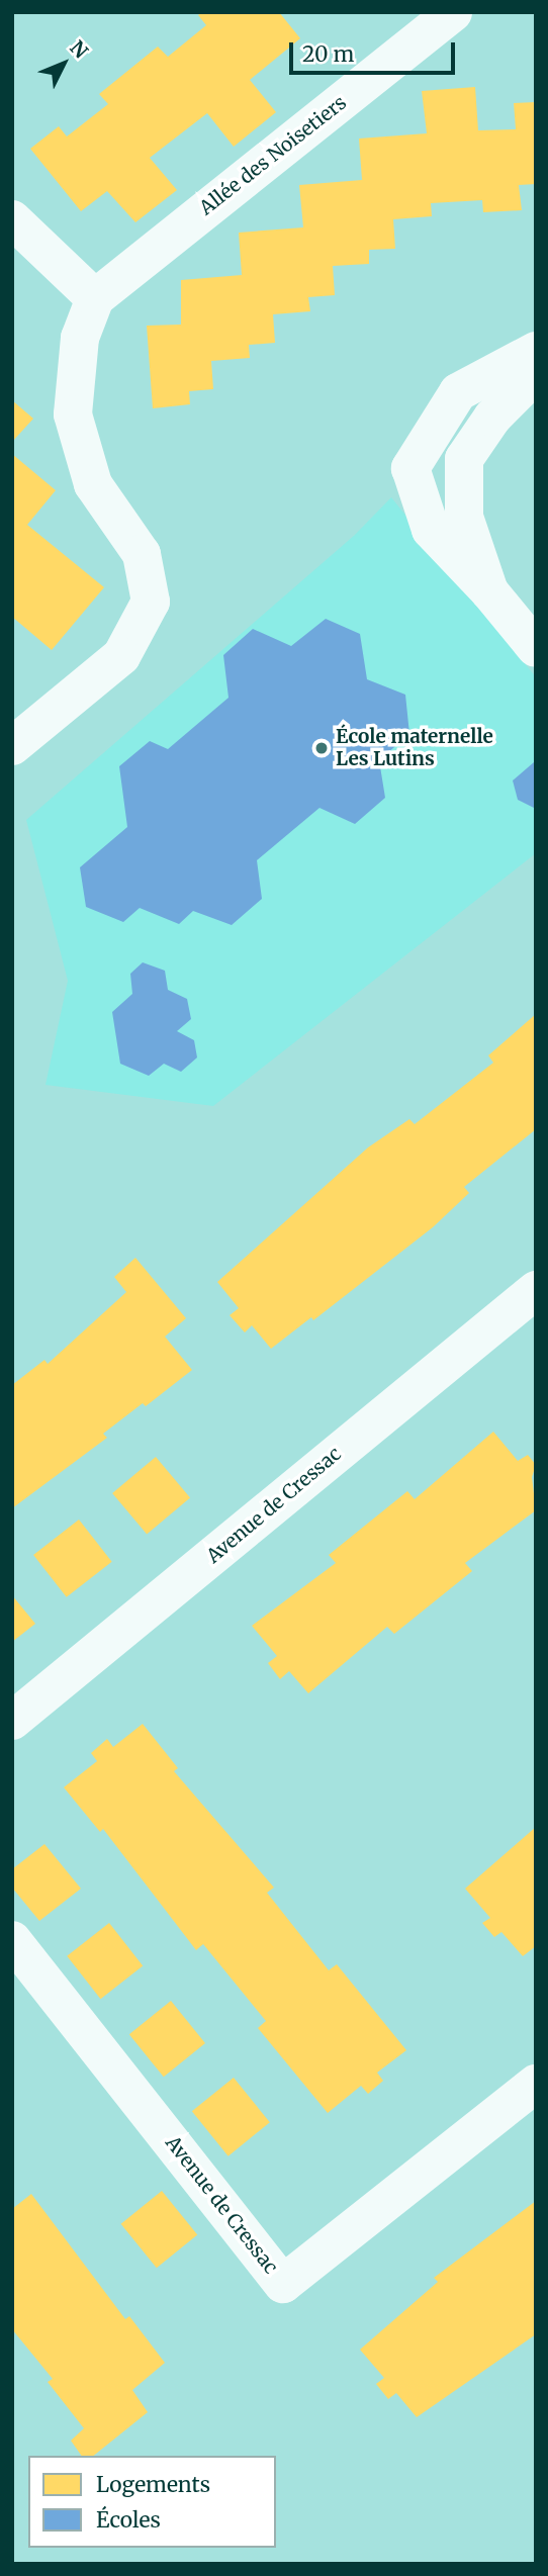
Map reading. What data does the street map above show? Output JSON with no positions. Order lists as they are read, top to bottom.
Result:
{
  "streets": {
    "street": ["Allée des Noisetiers", "Avenue de Cressac"]
  },
  "places": ["École maternelle Les Lutins"],
  "legend": ["Logements", "Écoles"],
  "scale_bar": "20 m",
  "north": "top right"
}
